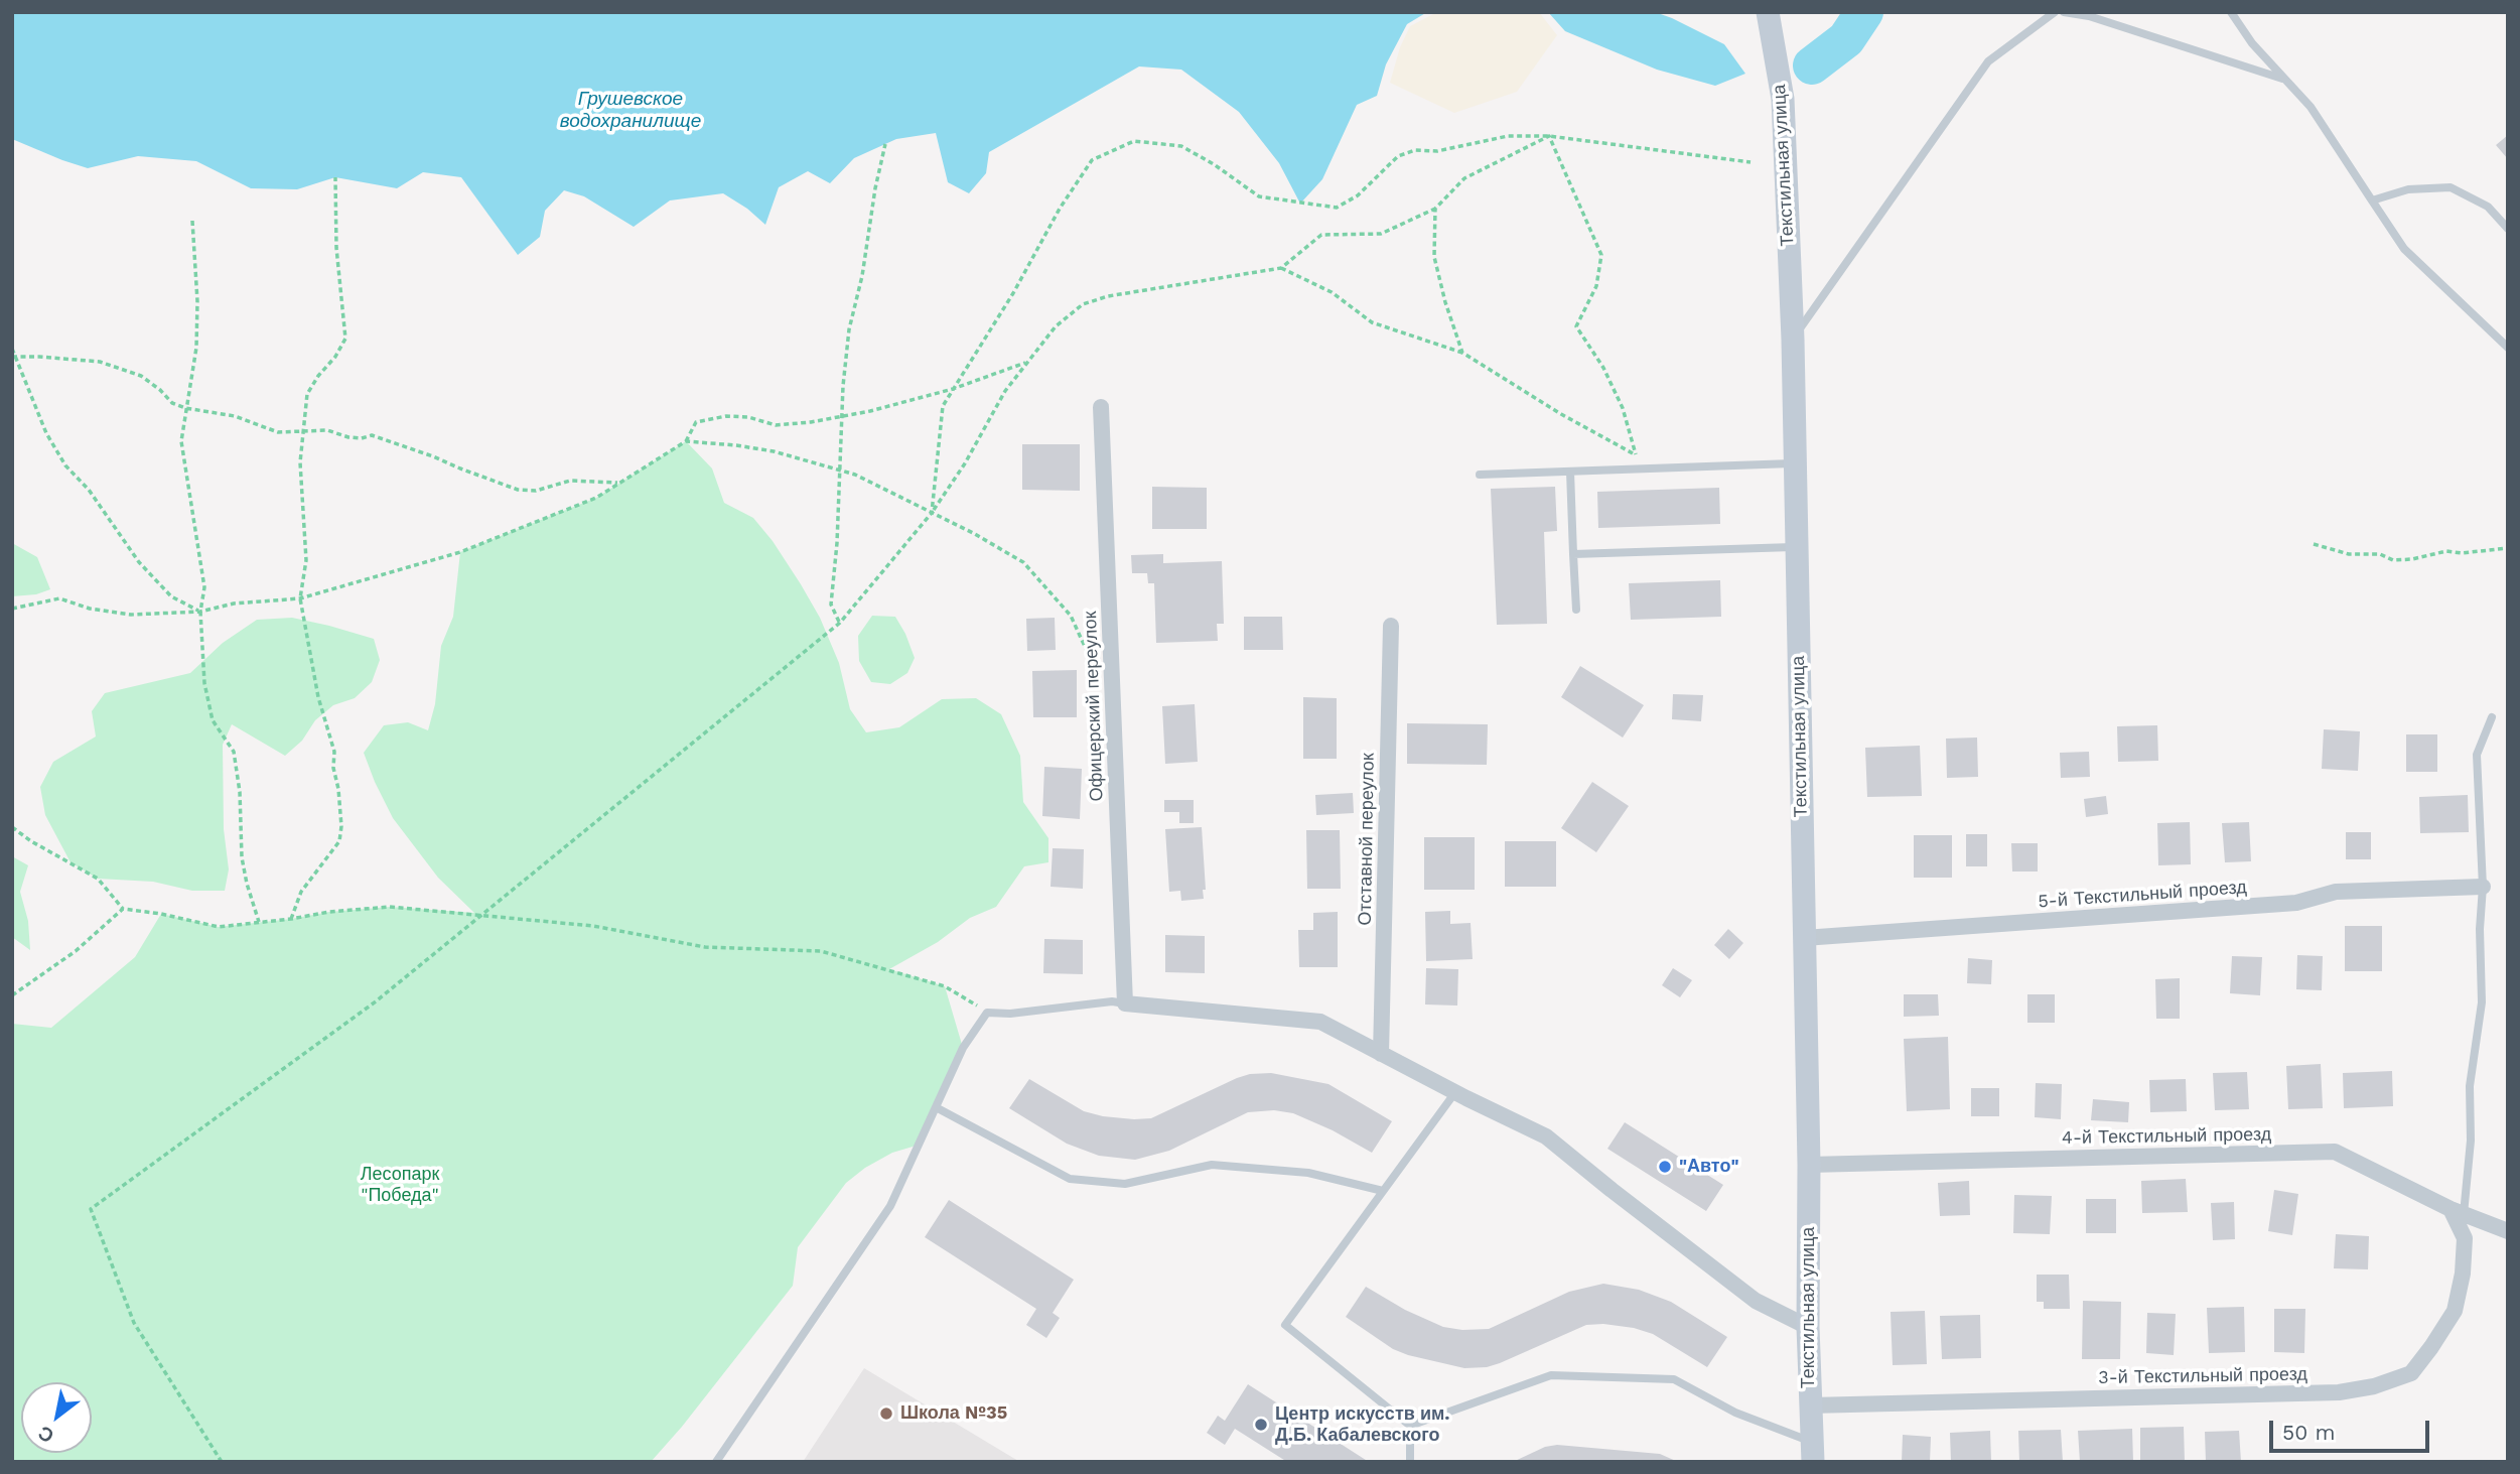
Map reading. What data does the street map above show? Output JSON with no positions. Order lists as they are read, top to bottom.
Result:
{
  "streets": {
    "main road": ["Текстильная улица"],
    "street": [
      "Офицерский переулок",
      "Отставной переулок",
      "5-й Текстильный проезд",
      "4-й Текстильный проезд",
      "3-й Текстильный проезд"
    ]
  },
  "crossings": [
    ["Текстильная улица", "5-й Текстильный проезд"],
    ["Текстильная улица", "4-й Текстильный проезд"],
    ["Текстильная улица", "3-й Текстильный проезд"],
    ["4-й Текстильный проезд", "3-й Текстильный проезд"]
  ],
  "water": ["Грушевское водохранилище"],
  "parks": ["Лесопарк \"Победа\""],
  "places": ["\"Авто\"", "Школа №35", "Центр искусств им. Д.Б. Кабалевского"],
  "scale_bar": "50 m",
  "north": "bottom left"
}
